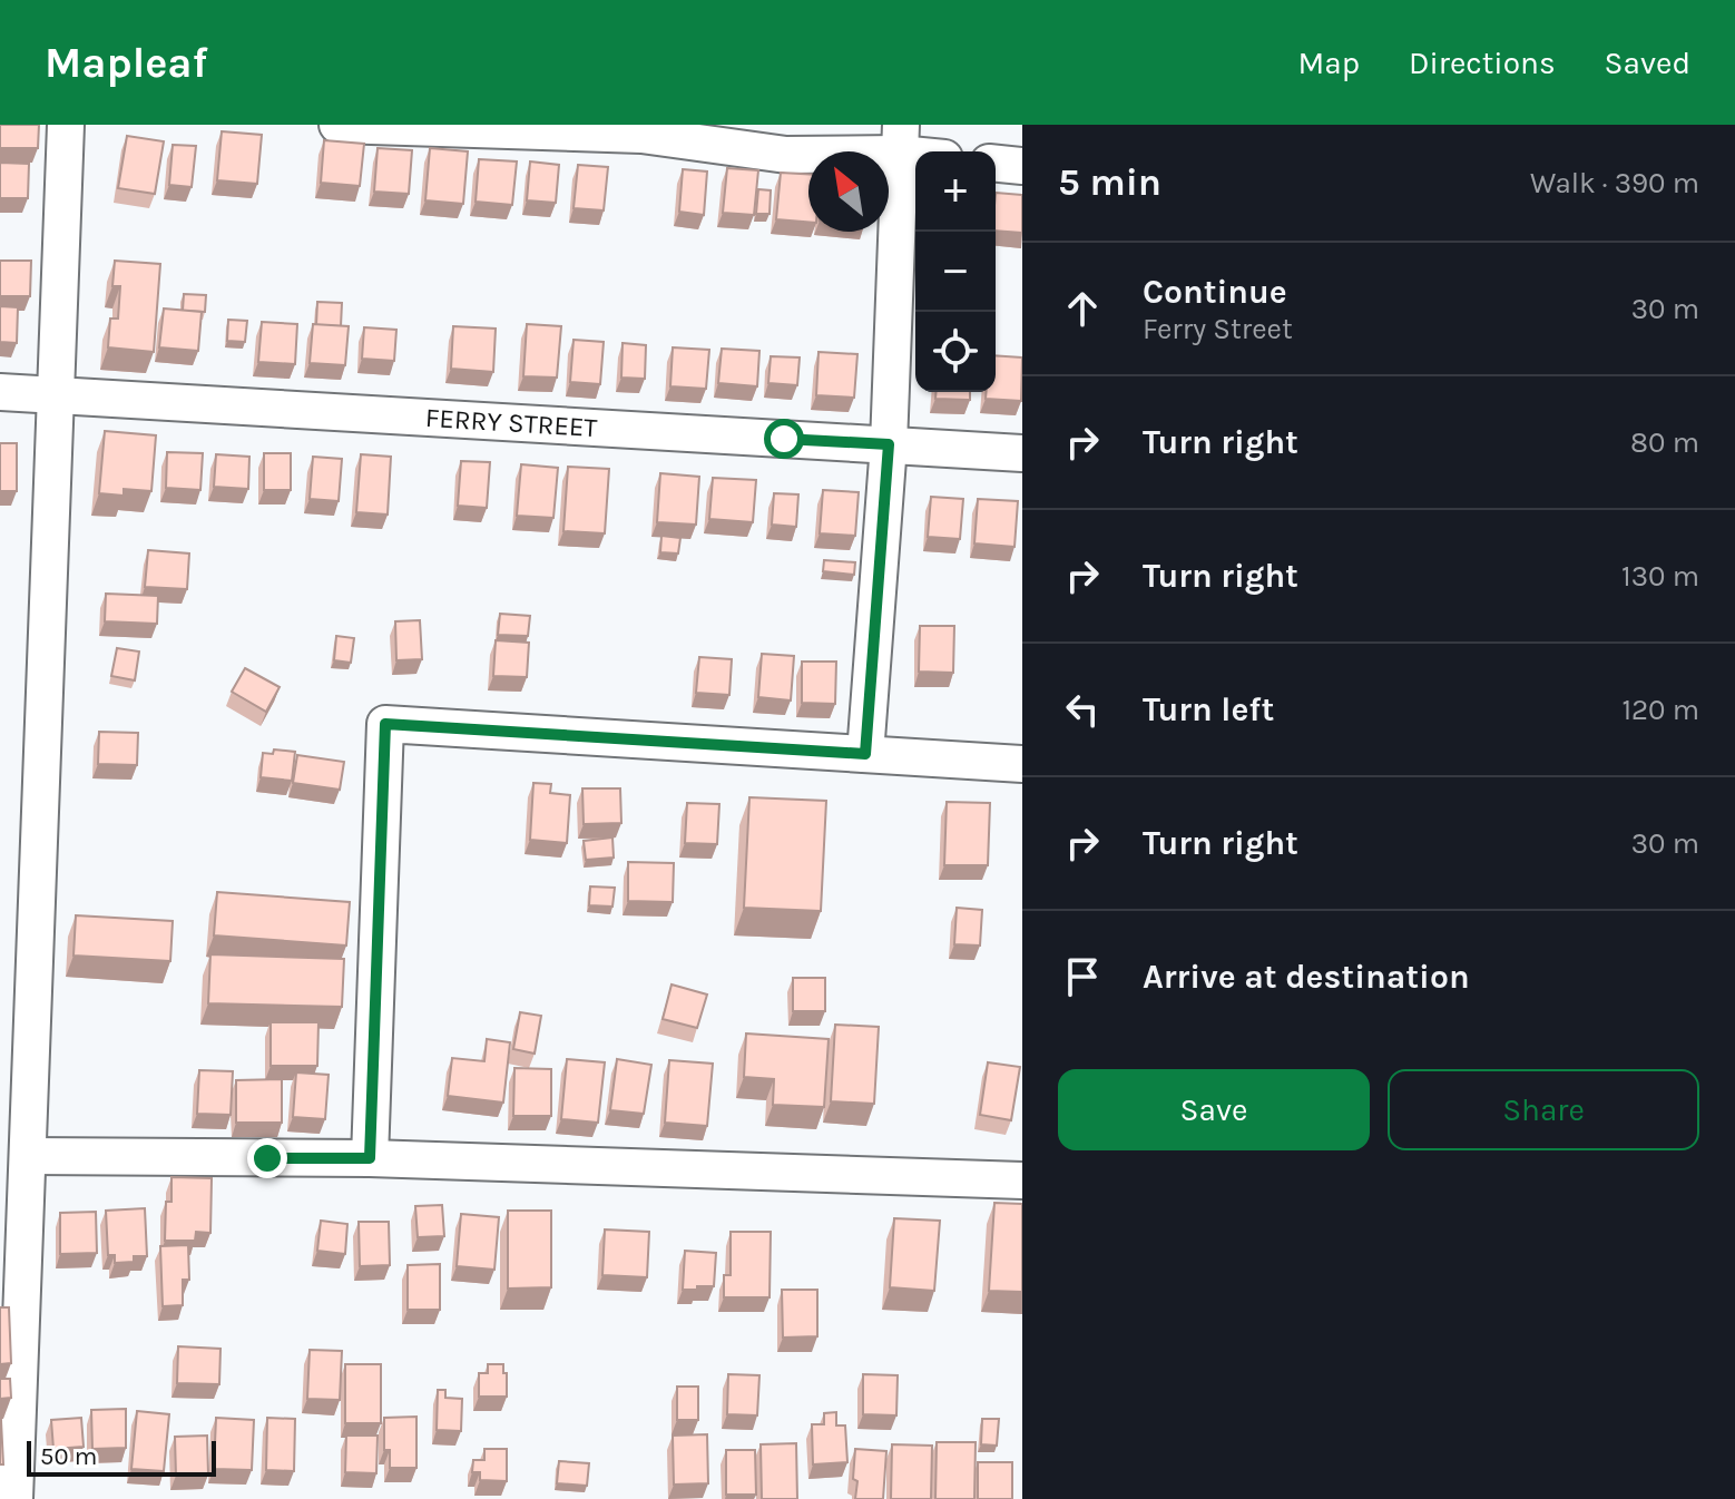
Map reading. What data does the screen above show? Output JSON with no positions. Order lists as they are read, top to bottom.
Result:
{
  "streets": {
    "street": ["FERRY STREET"]
  },
  "scale_bar": "50 m",
  "north": "top left",
  "page": {
    "header": "Mapleaf",
    "nav": ["Map", "Directions", "Saved"],
    "heading": ["5 min", "Walk · 390 m"],
    "map_buttons": ["+", "−"],
    "list": [
      ["Continue", "Ferry Street", "30 m"],
      ["Turn right", "80 m"],
      ["Turn right", "130 m"],
      ["Turn left", "120 m"],
      ["Turn right", "30 m"],
      "Arrive at destination"
    ],
    "buttons": ["Save", "Share"],
    "scale": "50 m"
  }
}
